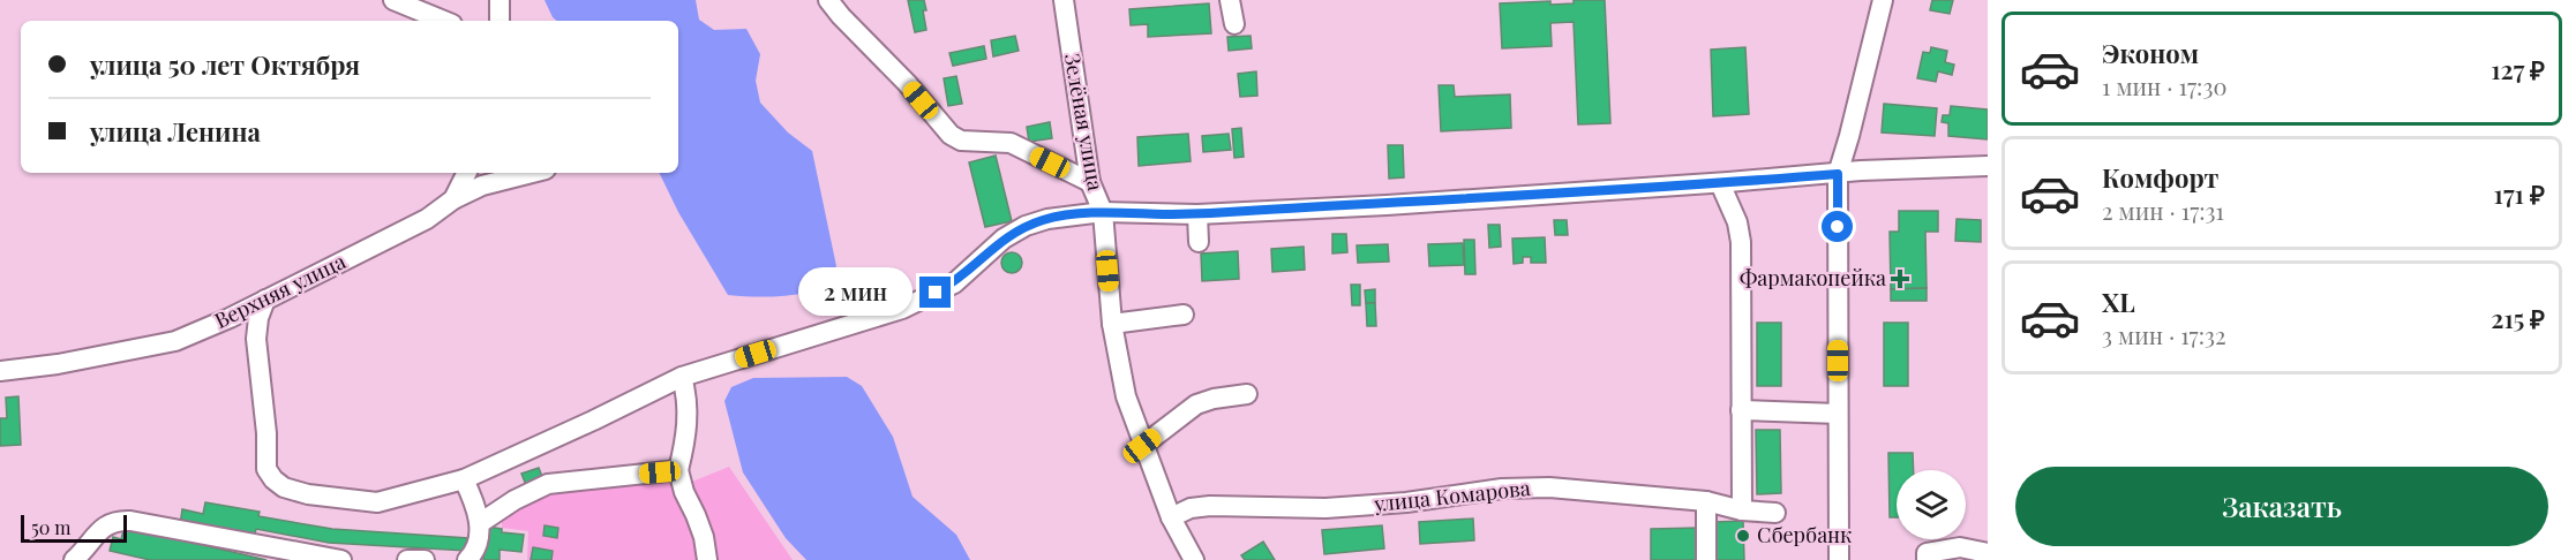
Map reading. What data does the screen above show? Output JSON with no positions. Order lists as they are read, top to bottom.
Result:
{
  "streets": {
    "street": ["Зелёная улица", "Верхняя улица", "улица Комарова"]
  },
  "crossings": [
    ["Зелёная улица", "улица Комарова"]
  ],
  "places": {
    "health": ["Фармакопейка"],
    "other": ["Сбербанк"]
  },
  "scale_bar": "50 m",
  "page": {
    "list": [
      {
        "name": "Эконом",
        "note": "1 мин · 17:30",
        "value": "127 ₽"
      },
      {
        "name": "Комфорт",
        "note": "2 мин · 17:31",
        "value": "171 ₽"
      },
      {
        "name": "XL",
        "note": "3 мин · 17:32",
        "value": "215 ₽"
      }
    ],
    "banner": ["улица 50 лет Октября", "улица Ленина"],
    "bubble": "2 мин",
    "buttons": "Заказать",
    "scale": "50 m"
  }
}
